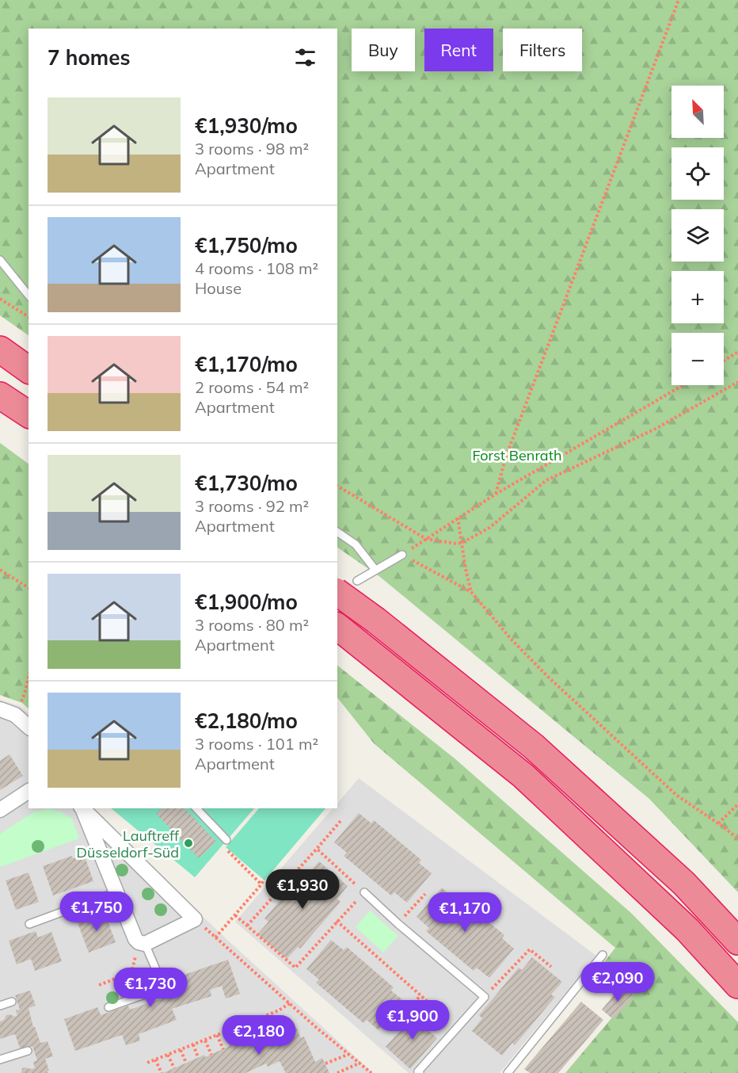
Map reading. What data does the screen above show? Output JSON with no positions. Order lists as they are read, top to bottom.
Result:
{
  "parks": ["Forst Benrath"],
  "places": ["Lauftreff Düsseldorf-Süd"],
  "north": "top left",
  "page": {
    "chip": ["Buy", "Rent", "Filters"],
    "heading": "7 homes",
    "map_buttons": ["+", "−"],
    "list": [
      {
        "name": "€1,930/mo",
        "note": "3 rooms · 98 m² · Apartment"
      },
      {
        "name": "€1,750/mo",
        "note": "4 rooms · 108 m² · House"
      },
      {
        "name": "€1,170/mo",
        "note": "2 rooms · 54 m² · Apartment"
      },
      {
        "name": "€1,730/mo",
        "note": "3 rooms · 92 m² · Apartment"
      },
      {
        "name": "€1,900/mo",
        "note": "3 rooms · 80 m² · Apartment"
      },
      {
        "name": "€2,180/mo",
        "note": "3 rooms · 101 m² · Apartment"
      }
    ],
    "price": [
      "€1,930",
      "€1,750",
      "€1,170",
      "€2,090",
      "€1,730",
      "€1,900",
      "€2,180"
    ]
  }
}
